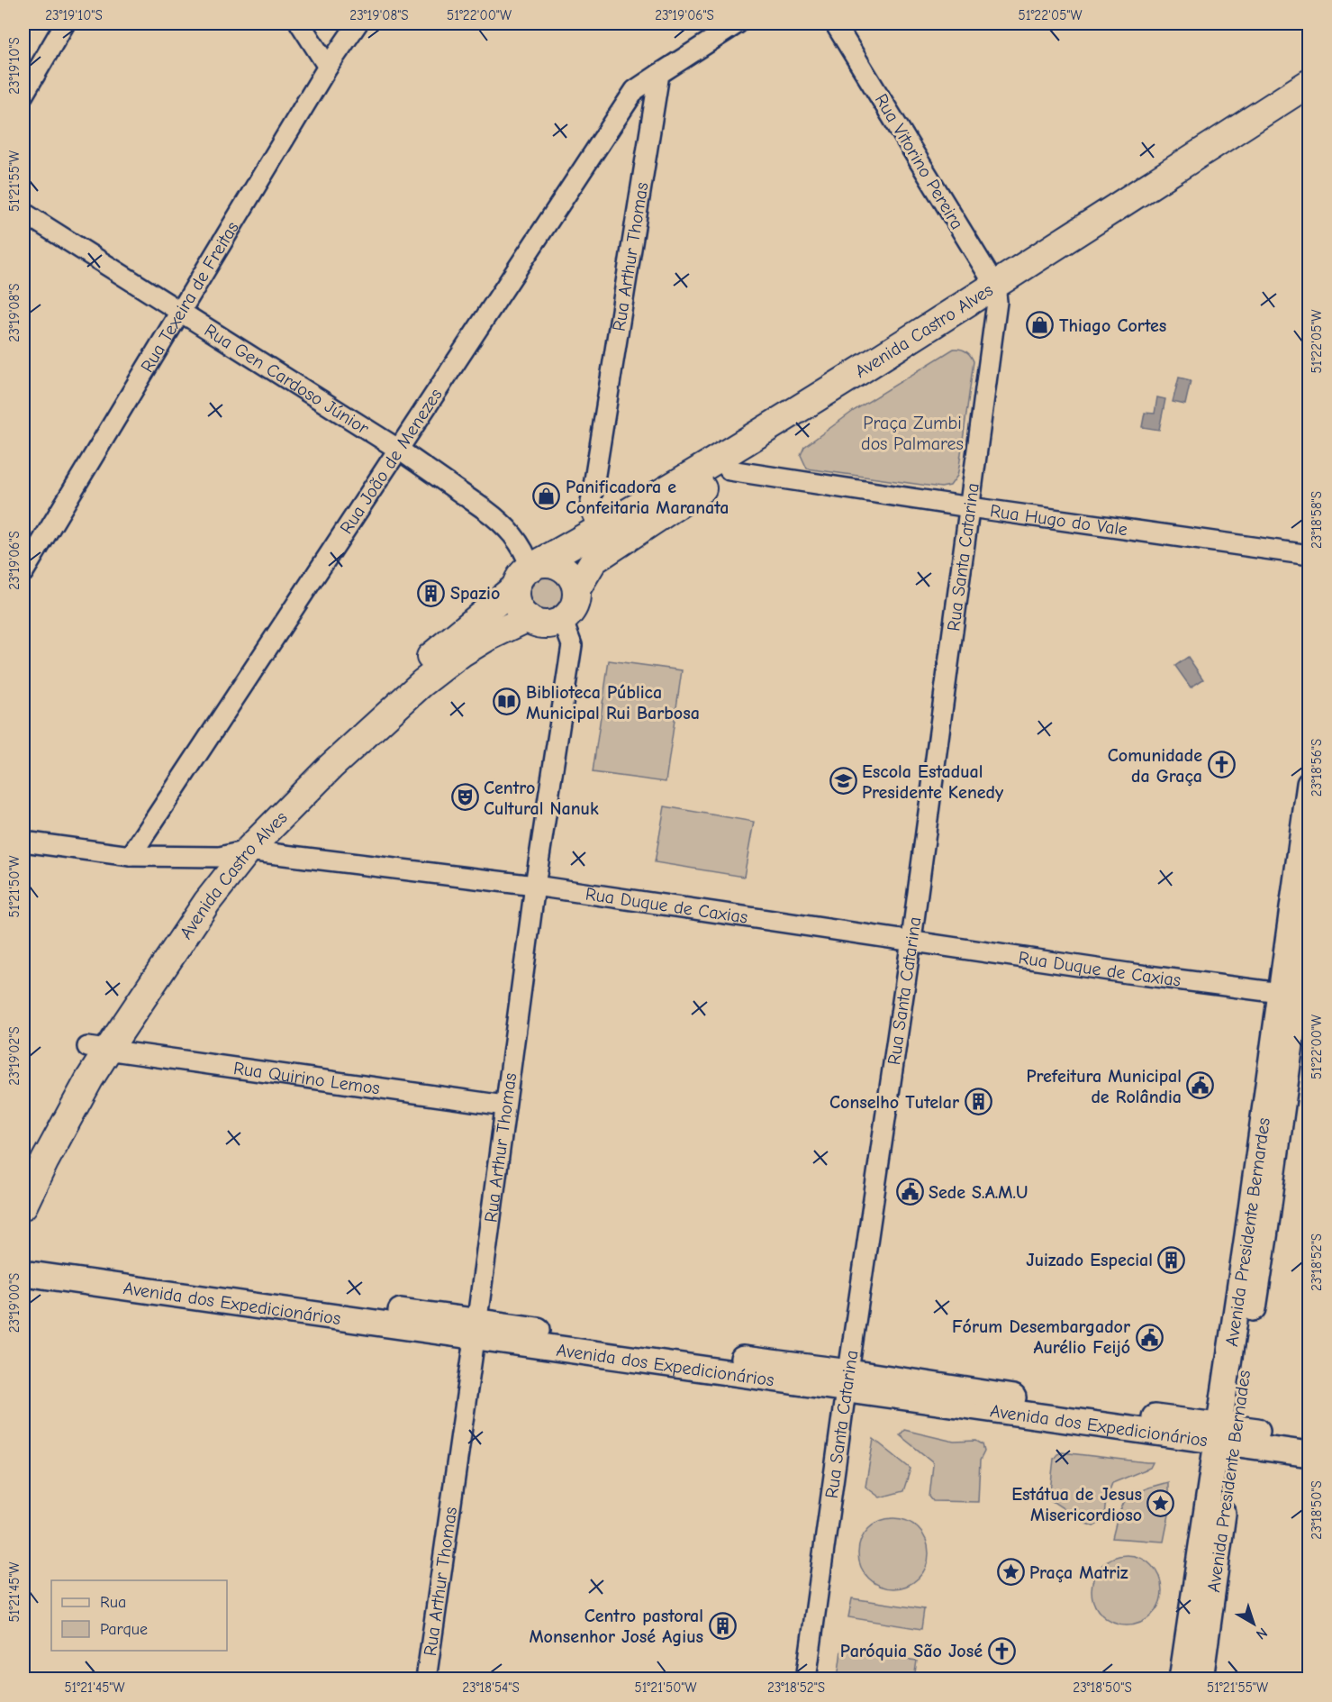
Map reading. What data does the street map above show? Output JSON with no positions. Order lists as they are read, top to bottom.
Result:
{
  "streets": {
    "main road": ["Avenida Castro Alves"],
    "street": [
      "Rua Vitorino Pereira",
      "Rua Arthur Thomas",
      "Rua Texeira de Freitas",
      "Rua Gen Cardoso Júnior",
      "Rua João de Menezes",
      "Rua Hugo do Vale",
      "Rua Santa Catarina",
      "Rua Duque de Caxias",
      "Rua Quirino Lemos",
      "Avenida dos Expedicionários",
      "Avenida Presidente Bernades"
    ]
  },
  "crossings": [
    ["Rua Vitorino Pereira", "Avenida Castro Alves"],
    ["Rua Vitorino Pereira", "Rua Santa Catarina"],
    ["Rua Arthur Thomas", "Avenida Castro Alves"],
    ["Rua Arthur Thomas", "Rua João de Menezes"],
    ["Rua Arthur Thomas", "Rua Duque de Caxias"],
    ["Rua Arthur Thomas", "Rua Quirino Lemos"],
    ["Rua Arthur Thomas", "Avenida dos Expedicionários"],
    ["Rua Texeira de Freitas", "Rua Gen Cardoso Júnior"],
    ["Avenida Castro Alves", "Rua Gen Cardoso Júnior"],
    ["Avenida Castro Alves", "Rua Hugo do Vale"],
    ["Avenida Castro Alves", "Rua Santa Catarina"],
    ["Avenida Castro Alves", "Rua Duque de Caxias"],
    ["Avenida Castro Alves", "Rua Quirino Lemos"],
    ["Rua Gen Cardoso Júnior", "Rua João de Menezes"],
    ["Rua João de Menezes", "Rua Duque de Caxias"],
    ["Rua Hugo do Vale", "Rua Santa Catarina"],
    ["Rua Santa Catarina", "Rua Duque de Caxias"],
    ["Rua Santa Catarina", "Avenida dos Expedicionários"],
    ["Rua Duque de Caxias", "Avenida Presidente Bernades"],
    ["Avenida dos Expedicionários", "Avenida Presidente Bernades"]
  ],
  "parks": ["Praça Zumbi dos Palmares"],
  "places": {
    "shop": ["Thiago Cortes", "Panificadora e Confeitaria Maranata"],
    "building": [
      "Spazio",
      "Conselho Tutelar",
      "Juizado Especial",
      "Centro pastoral Monsenhor José Agius"
    ],
    "library": ["Biblioteca Pública Municipal Rui Barbosa"],
    "church": ["Comunidade da Graça", "Paróquia São José"],
    "school or university": ["Escola Estadual Presidente Kenedy"],
    "theatre": ["Centro Cultural Nanuk"],
    "public building": ["Prefeitura Municipal de Rolândia", "Sede S.A.M.U", "Fórum Desembargador Aurélio Feijó"],
    "place": ["Estátua de Jesus Misericordioso", "Praça Matriz"]
  },
  "legend": ["Rua", "Parque"],
  "north": "bottom right",
  "coordinates": [
    "23°19'10\"S",
    "23°19'08\"S",
    "51°22'00\"W",
    "23°19'06\"S",
    "51°22'05\"W",
    "51°21'55\"W",
    "23°18'58\"S",
    "23°18'56\"S",
    "51°21'50\"W",
    "23°19'02\"S",
    "23°18'52\"S",
    "23°19'00\"S",
    "23°18'50\"S",
    "51°21'45\"W",
    "23°18'54\"S"
  ]
}
